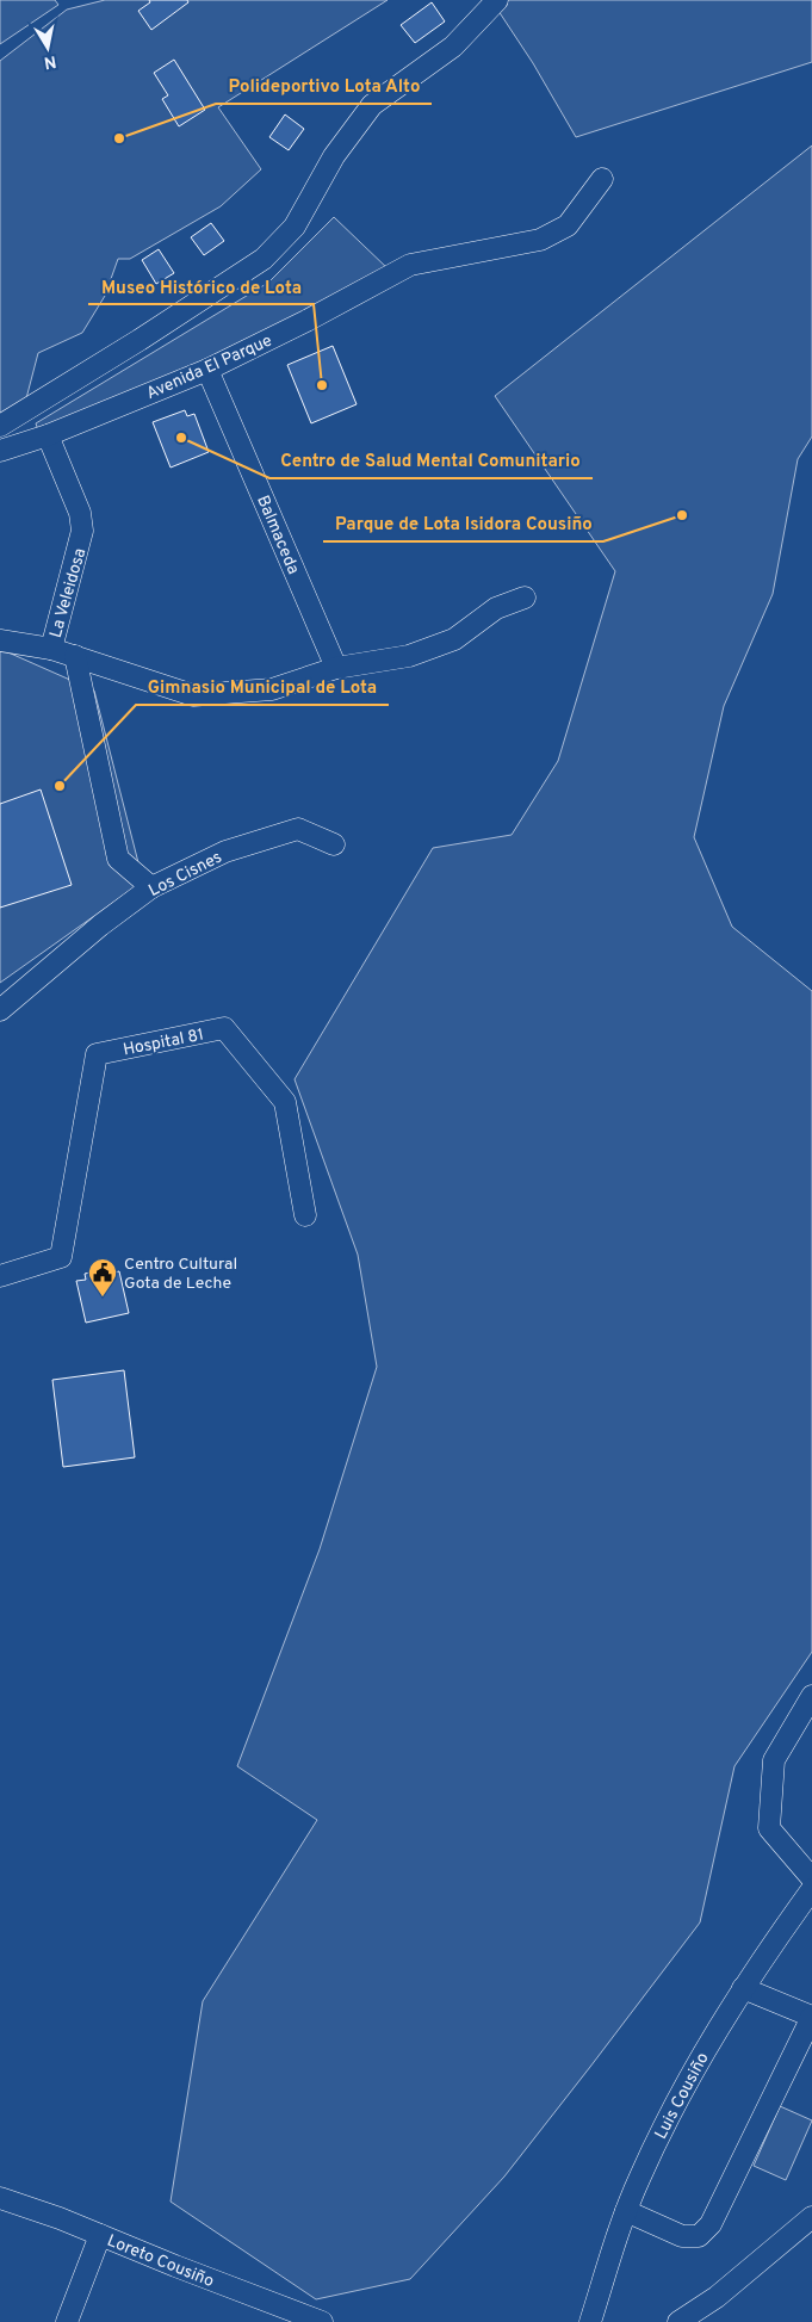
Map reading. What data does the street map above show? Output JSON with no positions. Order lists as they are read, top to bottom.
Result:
{
  "streets": {
    "street": [
      "Avenida El Parque",
      "Balmaceda",
      "La Veleidosa",
      "Los Cisnes",
      "Hospital 81",
      "Luis Cousiño",
      "Loreto Cousiño"
    ]
  },
  "crossings": [
    ["Avenida El Parque", "Balmaceda"],
    ["Avenida El Parque", "La Veleidosa"]
  ],
  "places": {
    "other": [
      "Polideportivo Lota Alto",
      "Museo Histórico de Lota",
      "Centro de Salud Mental Comunitario",
      "Parque de Lota Isidora Cousiño",
      "Gimnasio Municipal de Lota"
    ],
    "public building": ["Centro Cultural Gota de Leche"]
  },
  "north": "bottom"
}
